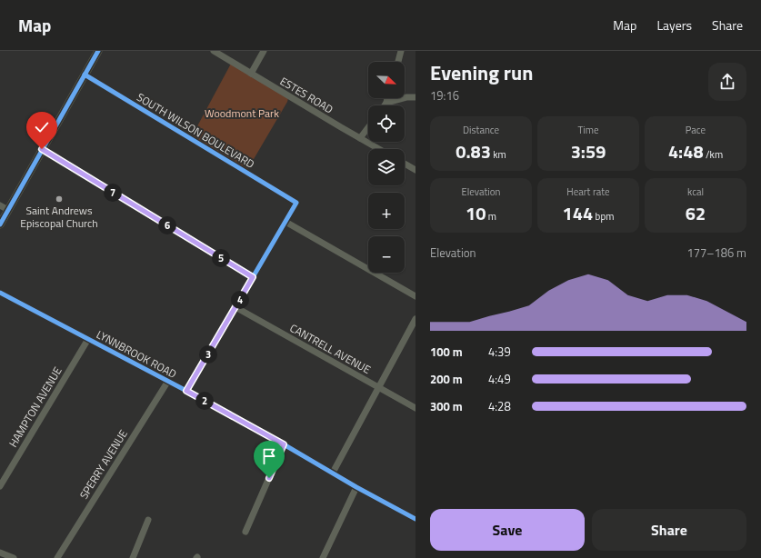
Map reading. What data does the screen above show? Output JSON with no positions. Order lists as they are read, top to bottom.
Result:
{
  "streets": {
    "street": [
      "ESTES ROAD",
      "SOUTH WILSON BOULEVARD",
      "CANTRELL AVENUE",
      "LYNNBROOK ROAD",
      "HAMPTON AVENUE",
      "SPERRY AVENUE"
    ]
  },
  "crossings": [
    ["LYNNBROOK ROAD", "HAMPTON AVENUE"],
    ["LYNNBROOK ROAD", "SPERRY AVENUE"]
  ],
  "parks": ["Woodmont Park"],
  "places": ["Saint Andrews Episcopal Church"],
  "north": "bottom right",
  "page": {
    "header": "Map",
    "nav": ["Map", "Layers", "Share"],
    "heading": ["Evening run", "19:16"],
    "map_buttons": ["+", "−"],
    "stats": [
      ["Distance", "0.83 km"],
      ["Time", "3:59"],
      ["Pace", "4:48 /km"],
      ["Elevation", "10 m"],
      ["Heart rate", "144 bpm"],
      ["kcal", "62"]
    ],
    "pins": [
      "7",
      "6",
      "5",
      "4",
      "3",
      "2"
    ],
    "chart": ["Elevation", "177–186 m"],
    "list": [
      {
        "name": "100 m",
        "note": "4:39"
      },
      {
        "name": "200 m",
        "note": "4:49"
      },
      {
        "name": "300 m",
        "note": "4:28"
      }
    ],
    "buttons": ["Save", "Share"]
  }
}
